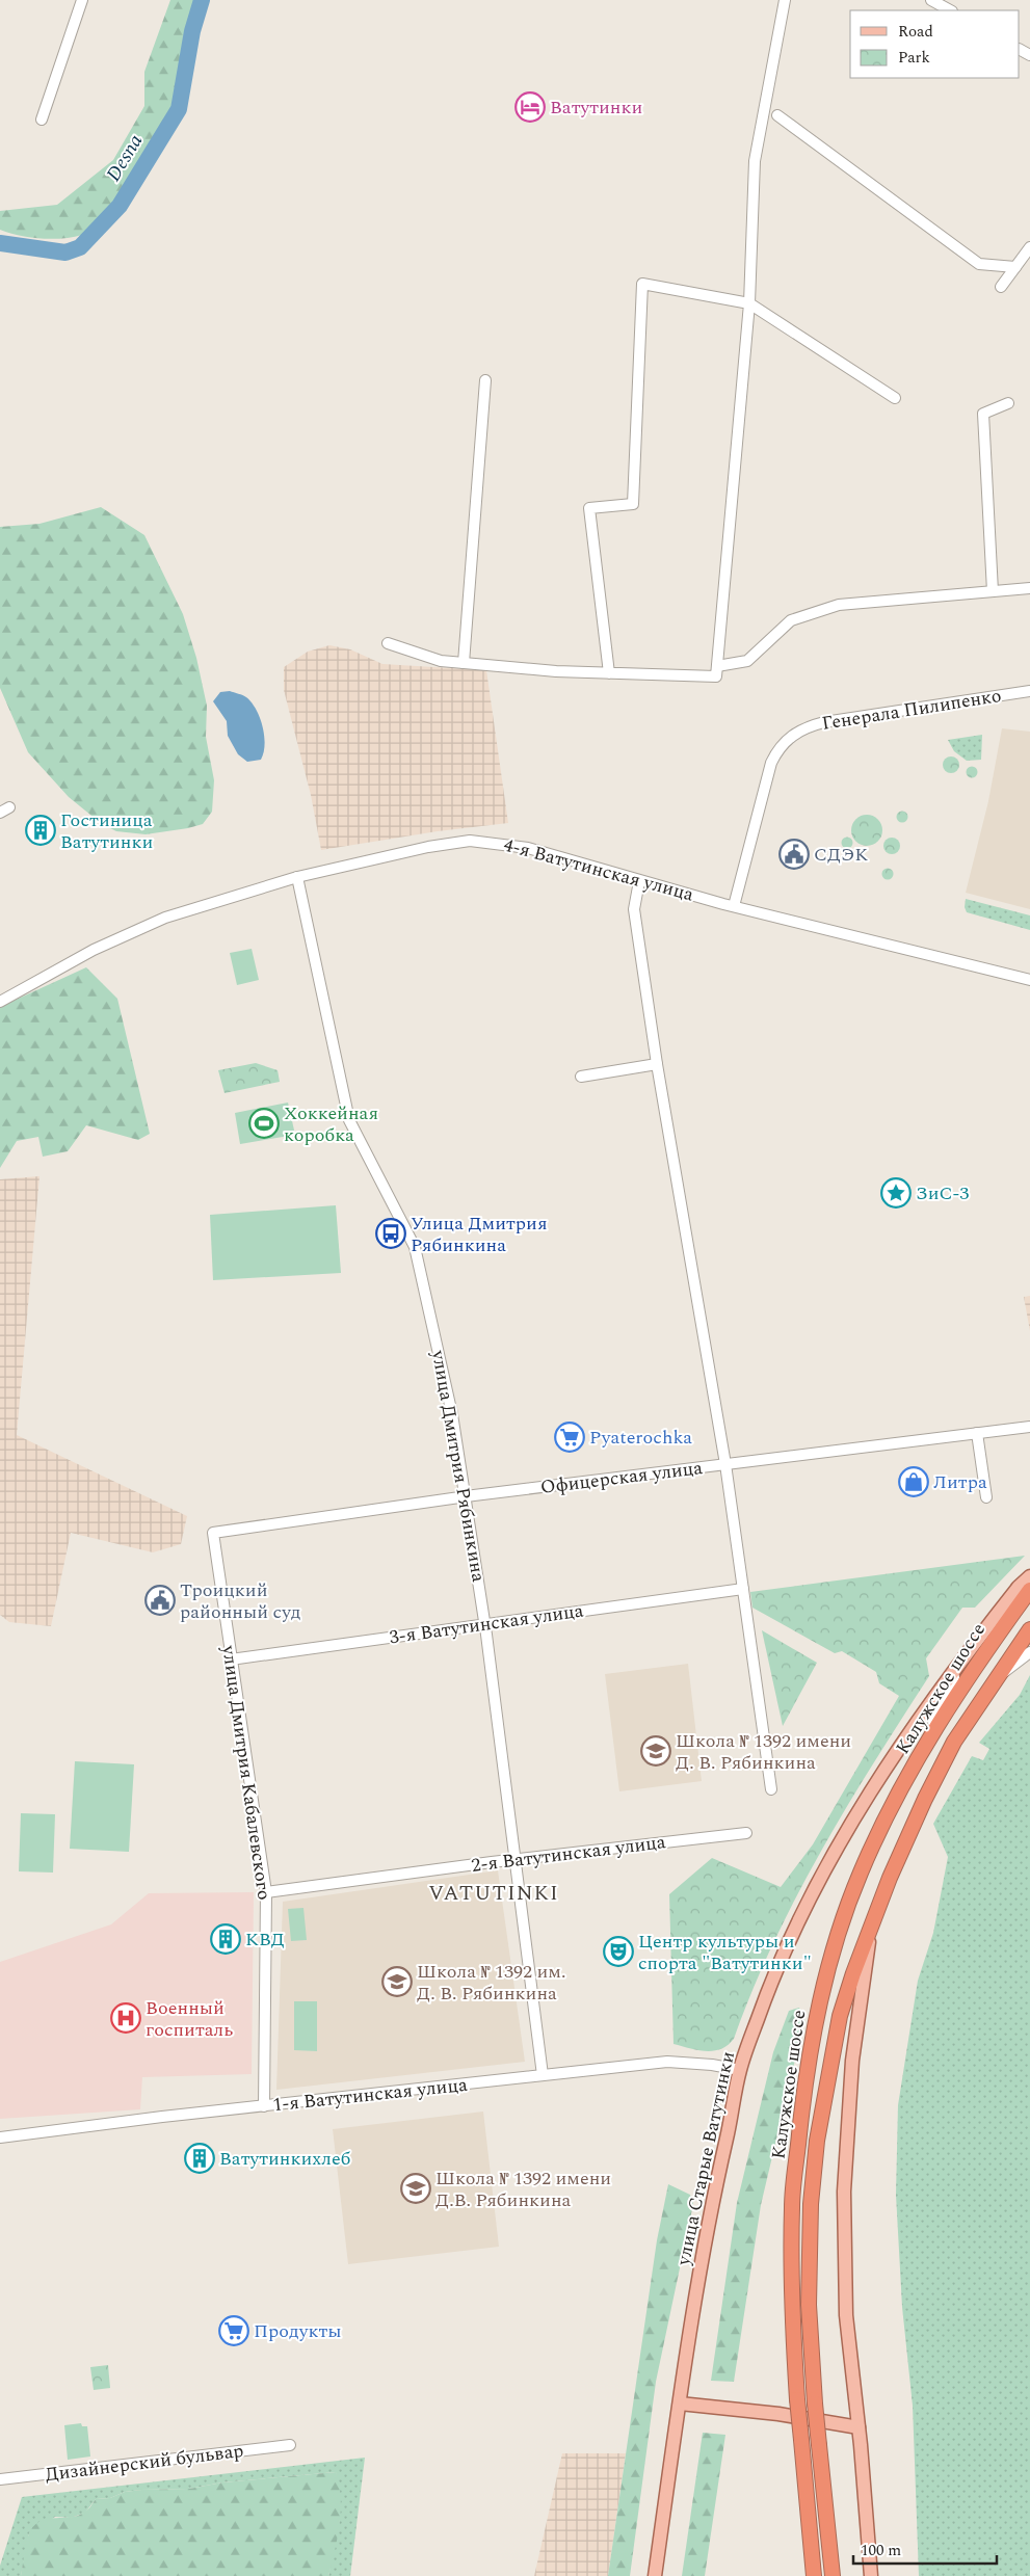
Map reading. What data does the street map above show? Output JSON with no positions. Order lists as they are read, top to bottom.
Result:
{
  "streets": {
    "highway": ["Калужское шоссе"],
    "main road": ["улица Старые Ватутинки"],
    "street": [
      "Генерала Пилипенко",
      "4-я Ватутинская улица",
      "улица Дмитрия Рябинкина",
      "Офицерская улица",
      "3-я Ватутинская улица",
      "улица Дмитрия Кабалевского",
      "2-я Ватутинская улица",
      "1-я Ватутинская улица",
      "Дизайнерский бульвар"
    ]
  },
  "crossings": [
    ["Генерала Пилипенко", "4-я Ватутинская улица"],
    ["4-я Ватутинская улица", "улица Дмитрия Рябинкина"],
    ["улица Дмитрия Рябинкина", "Офицерская улица"],
    ["улица Дмитрия Рябинкина", "3-я Ватутинская улица"],
    ["улица Дмитрия Рябинкина", "2-я Ватутинская улица"],
    ["улица Дмитрия Рябинкина", "1-я Ватутинская улица"],
    ["Офицерская улица", "улица Дмитрия Кабалевского"],
    ["3-я Ватутинская улица", "улица Дмитрия Кабалевского"],
    ["улица Дмитрия Кабалевского", "2-я Ватутинская улица"],
    ["улица Дмитрия Кабалевского", "1-я Ватутинская улица"],
    ["1-я Ватутинская улица", "улица Старые Ватутинки"]
  ],
  "districts": ["VATUTINKI"],
  "water": ["Desna"],
  "places": {
    "hotel": ["Ватутинки"],
    "building": ["Гостиница Ватутинки", "КВД", "Ватутинкихлеб"],
    "public building": ["СДЭК", "Троицкий районный суд"],
    "sports": ["Хоккейная коробка"],
    "place": ["ЗиС-3"],
    "bus stop": ["Улица Дмитрия Рябинкина"],
    "supermarket": ["Pyaterochka", "Продукты"],
    "shop": ["Литра"],
    "school or university": ["Школа № 1392 имени Д. В. Рябинкина", "Школа № 1392 им. Д. В. Рябинкина", "Школа № 1392 имени Д.В. Рябинкина"],
    "theatre": ["Центр культуры и спорта \"Ватутинки\""],
    "hospital": ["Военный госпиталь"]
  },
  "legend": ["Road", "Park"],
  "scale_bar": "100 m"
}
